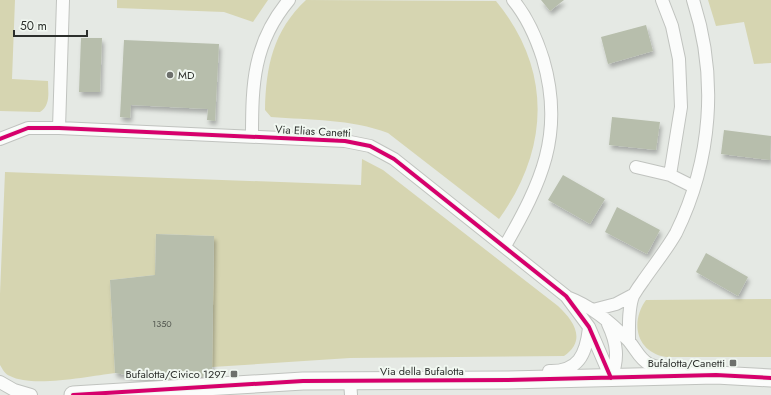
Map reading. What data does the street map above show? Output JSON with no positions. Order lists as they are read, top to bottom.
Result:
{
  "streets": {
    "street": ["Via Elias Canetti", "Via della Bufalotta"]
  },
  "places": {
    "other": ["MD"],
    "transit": ["Bufalotta/Canetti", "Bufalotta/Civico 1297"]
  },
  "house_numbers": ["1350"],
  "scale_bar": "50 m"
}
